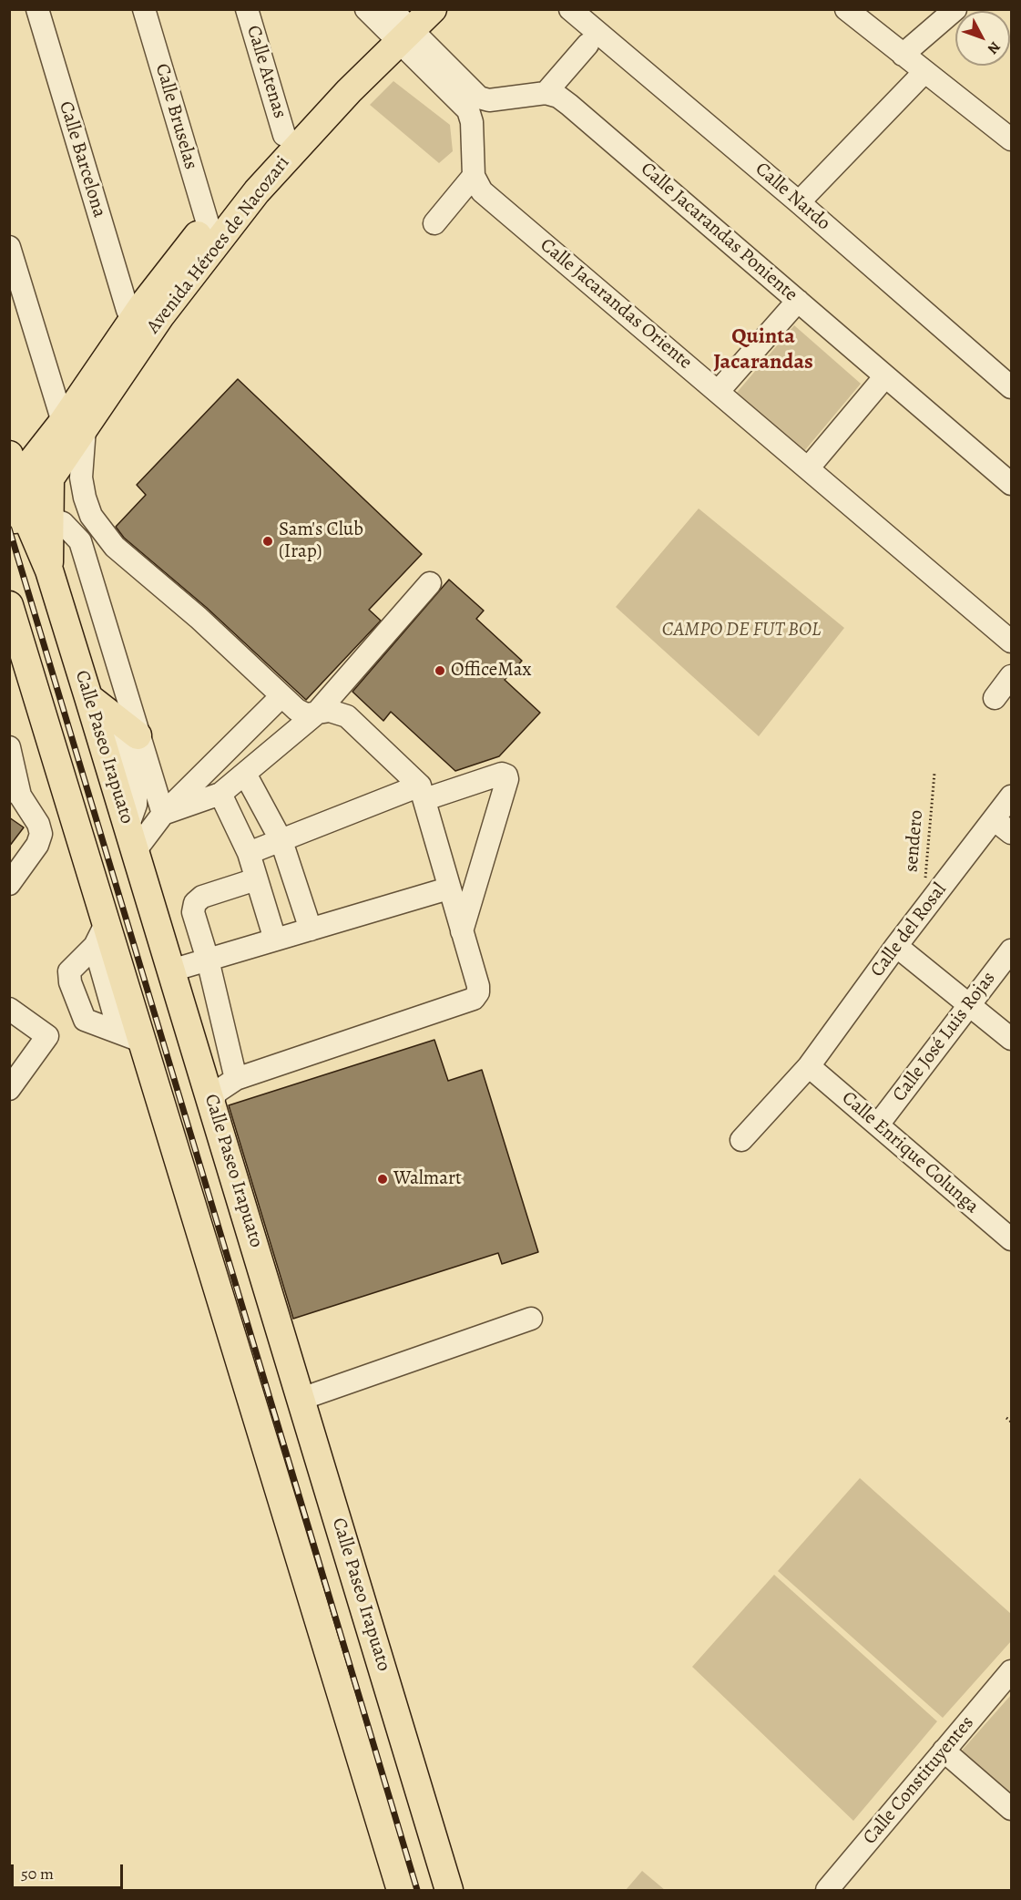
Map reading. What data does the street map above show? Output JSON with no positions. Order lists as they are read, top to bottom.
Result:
{
  "streets": {
    "main road": ["Avenida Héroes de Nacozari", "Calle Paseo Irapuato"],
    "street": [
      "Calle Atenas",
      "Calle Bruselas",
      "Calle Barcelona",
      "Calle Nardo",
      "Calle Jacarandas Poniente",
      "Calle Jacarandas Oriente",
      "Calle del Rosal",
      "Calle José Luis Rojas",
      "Calle Enrique Colunga",
      "Calle Constituyentes"
    ],
    "path": ["sendero"]
  },
  "crossings": [
    ["Calle Atenas", "Avenida Héroes de Nacozari"],
    ["Calle Bruselas", "Avenida Héroes de Nacozari"],
    ["Avenida Héroes de Nacozari", "Calle Paseo Irapuato"],
    ["Calle del Rosal", "Calle Enrique Colunga"],
    ["Calle José Luis Rojas", "Calle Enrique Colunga"]
  ],
  "districts": ["Quinta Jacarandas"],
  "parks": ["CAMPO DE FUT BOL"],
  "places": ["Sam's Club (Irap)", "OfficeMax", "Walmart"],
  "scale_bar": "50 m",
  "north": "bottom right"
}
